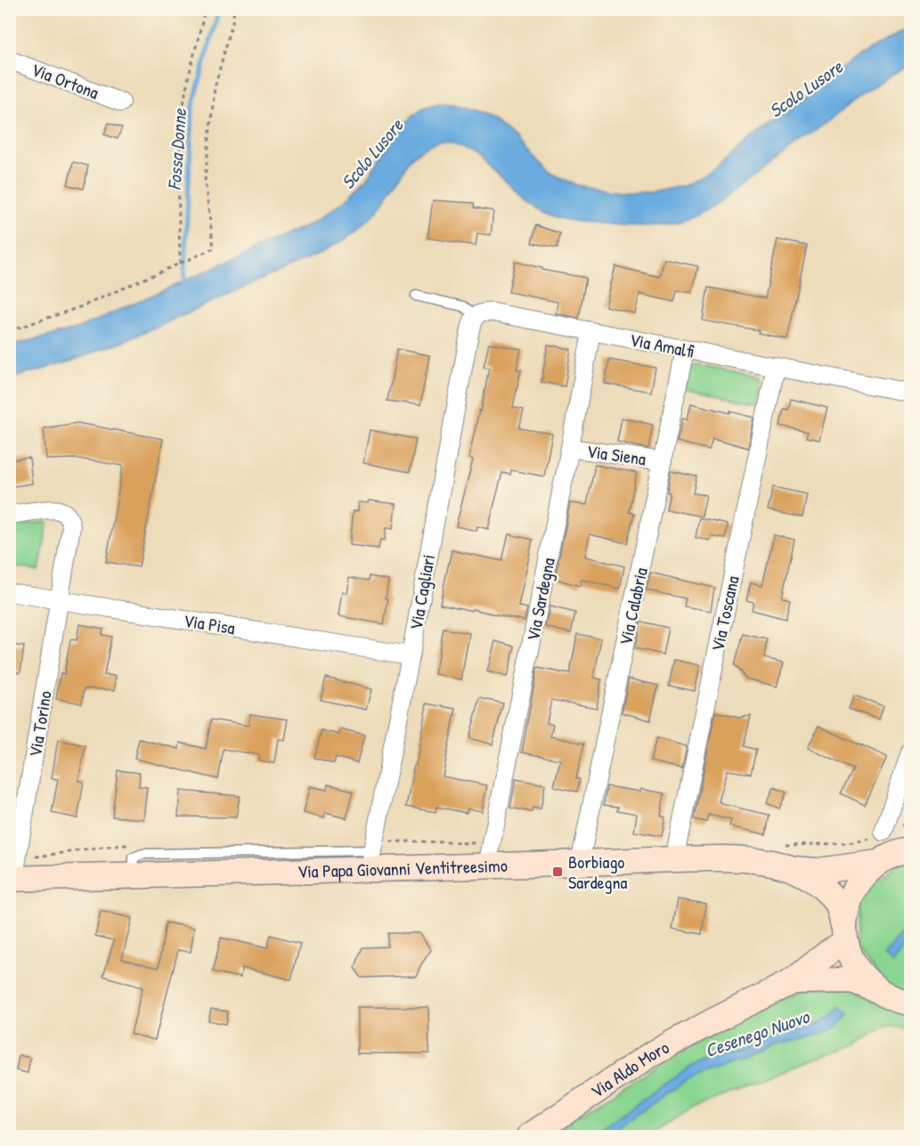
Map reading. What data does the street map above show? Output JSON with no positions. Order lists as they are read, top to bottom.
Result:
{
  "streets": {
    "main road": ["Via Papa Giovanni Ventitreesimo", "Via Aldo Moro"],
    "street": [
      "Via Ortona",
      "Via Amalfi",
      "Via Siena",
      "Via Cagliari",
      "Via Sardegna",
      "Via Calabria",
      "Via Toscana",
      "Via Pisa",
      "Via Torino"
    ]
  },
  "crossings": [
    ["Via Amalfi", "Via Cagliari"],
    ["Via Amalfi", "Via Sardegna"],
    ["Via Amalfi", "Via Calabria"],
    ["Via Amalfi", "Via Toscana"],
    ["Via Siena", "Via Sardegna"],
    ["Via Siena", "Via Calabria"],
    ["Via Cagliari", "Via Pisa"],
    ["Via Cagliari", "Via Papa Giovanni Ventitreesimo"],
    ["Via Sardegna", "Via Papa Giovanni Ventitreesimo"],
    ["Via Calabria", "Via Papa Giovanni Ventitreesimo"],
    ["Via Toscana", "Via Papa Giovanni Ventitreesimo"],
    ["Via Pisa", "Via Torino"],
    ["Via Torino", "Via Papa Giovanni Ventitreesimo"],
    ["Via Papa Giovanni Ventitreesimo", "Via Aldo Moro"]
  ],
  "water": ["Scolo Lusore", "Fossa Donne", "Cesenego Nuovo"],
  "places": {
    "transit": ["Borbiago Sardegna"]
  }
}
